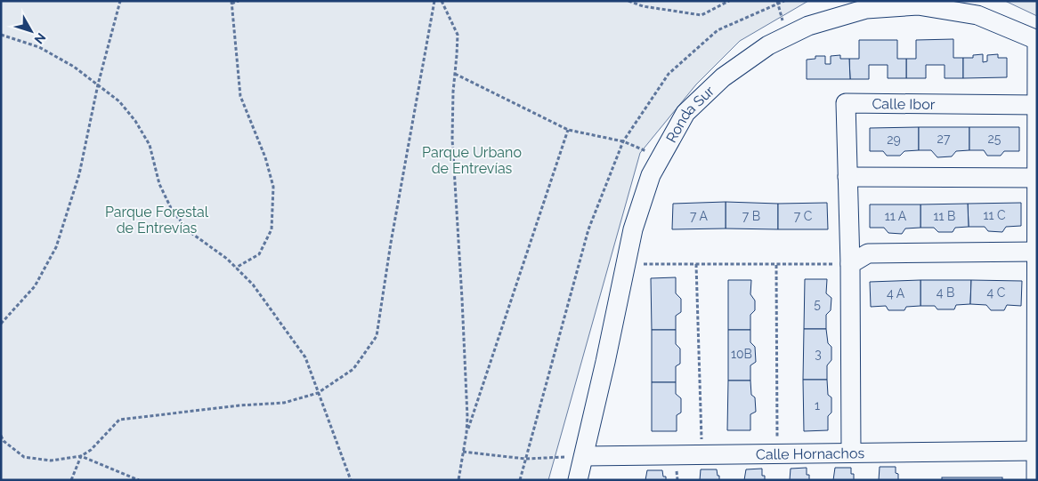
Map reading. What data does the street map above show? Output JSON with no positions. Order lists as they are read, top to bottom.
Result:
{
  "streets": {
    "street": ["Calle Ibor", "Ronda Sur", "Calle Hornachos"]
  },
  "crossings": [
    ["Calle Ibor", "Calle Hornachos"],
    ["Ronda Sur", "Calle Hornachos"]
  ],
  "parks": ["Parque Urbano de Entrevías", "Parque Forestal de Entrevías"],
  "house_numbers": [
    "27",
    "25",
    "29",
    "11 C",
    "7 A",
    "7 B",
    "7 C",
    "11 A",
    "11 B",
    "4 B",
    "4 C",
    "4 A",
    "5",
    "10B",
    "3",
    "1"
  ],
  "north": "bottom right"
}
